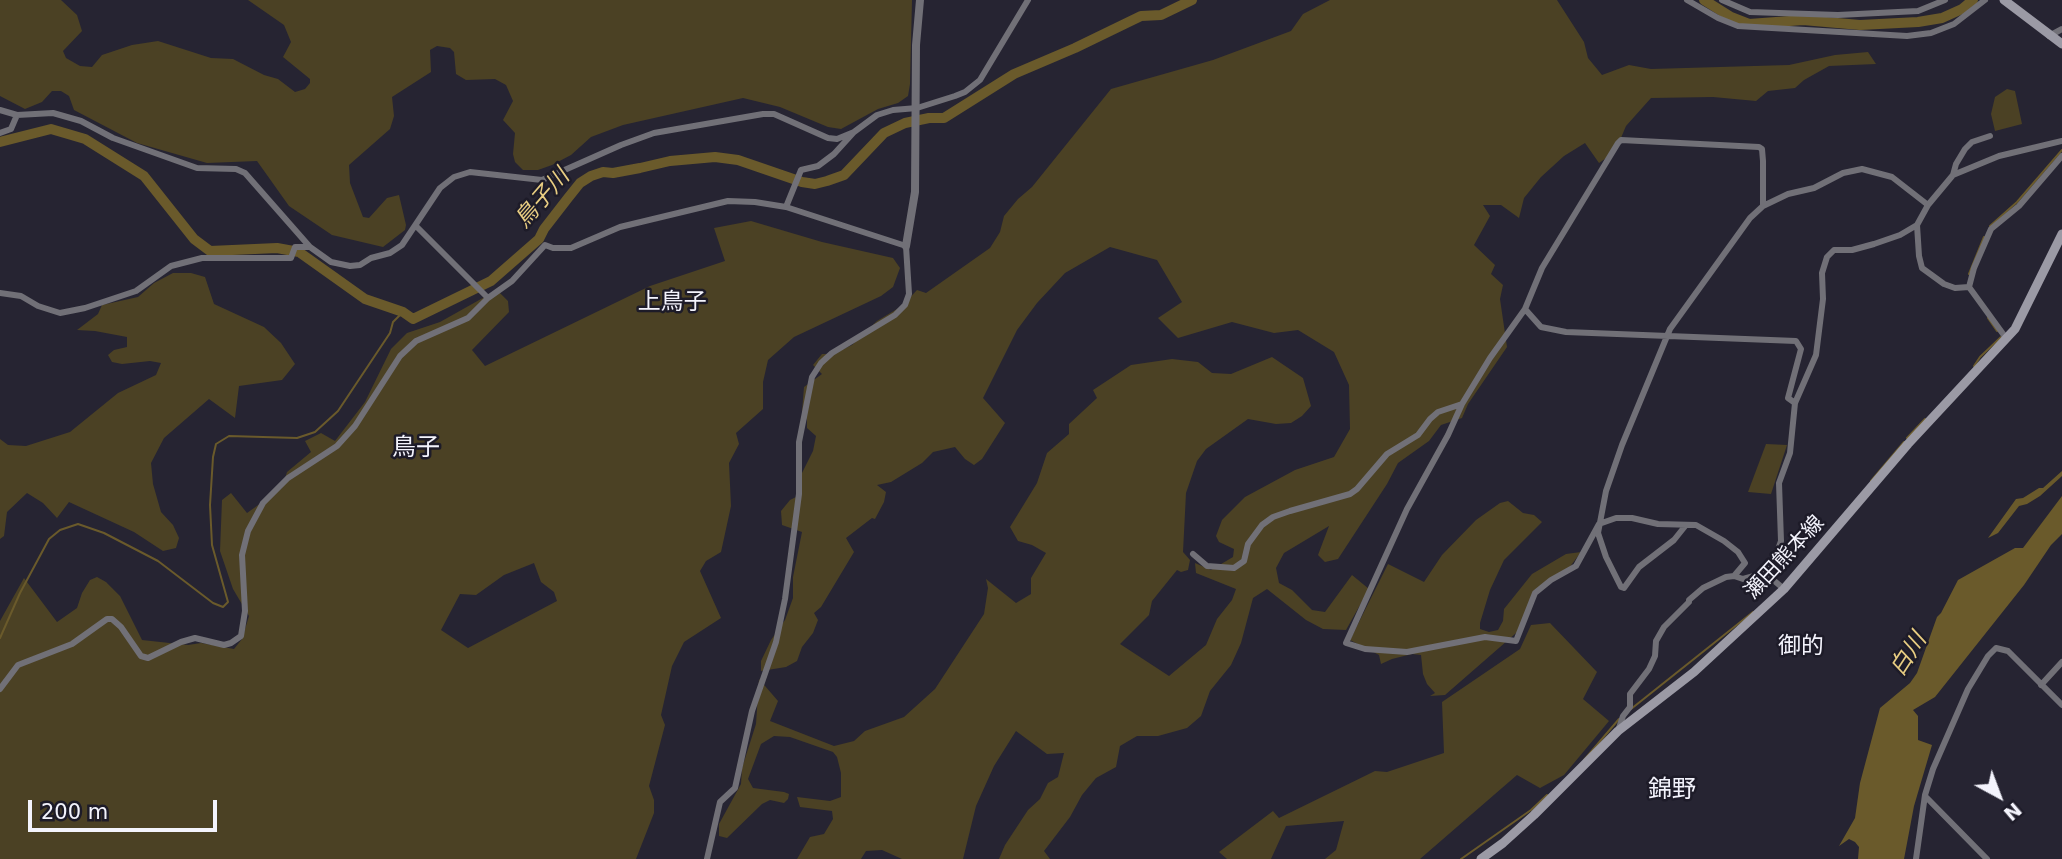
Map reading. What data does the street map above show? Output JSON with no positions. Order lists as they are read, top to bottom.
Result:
{
  "streets": {
    "main road": ["瀬田熊本線"]
  },
  "districts": [
    "上鳥子",
    "鳥子",
    "御的",
    "錦野"
  ],
  "water": ["鳥子川", "白川"],
  "scale_bar": "200 m",
  "north": "bottom right"
}
